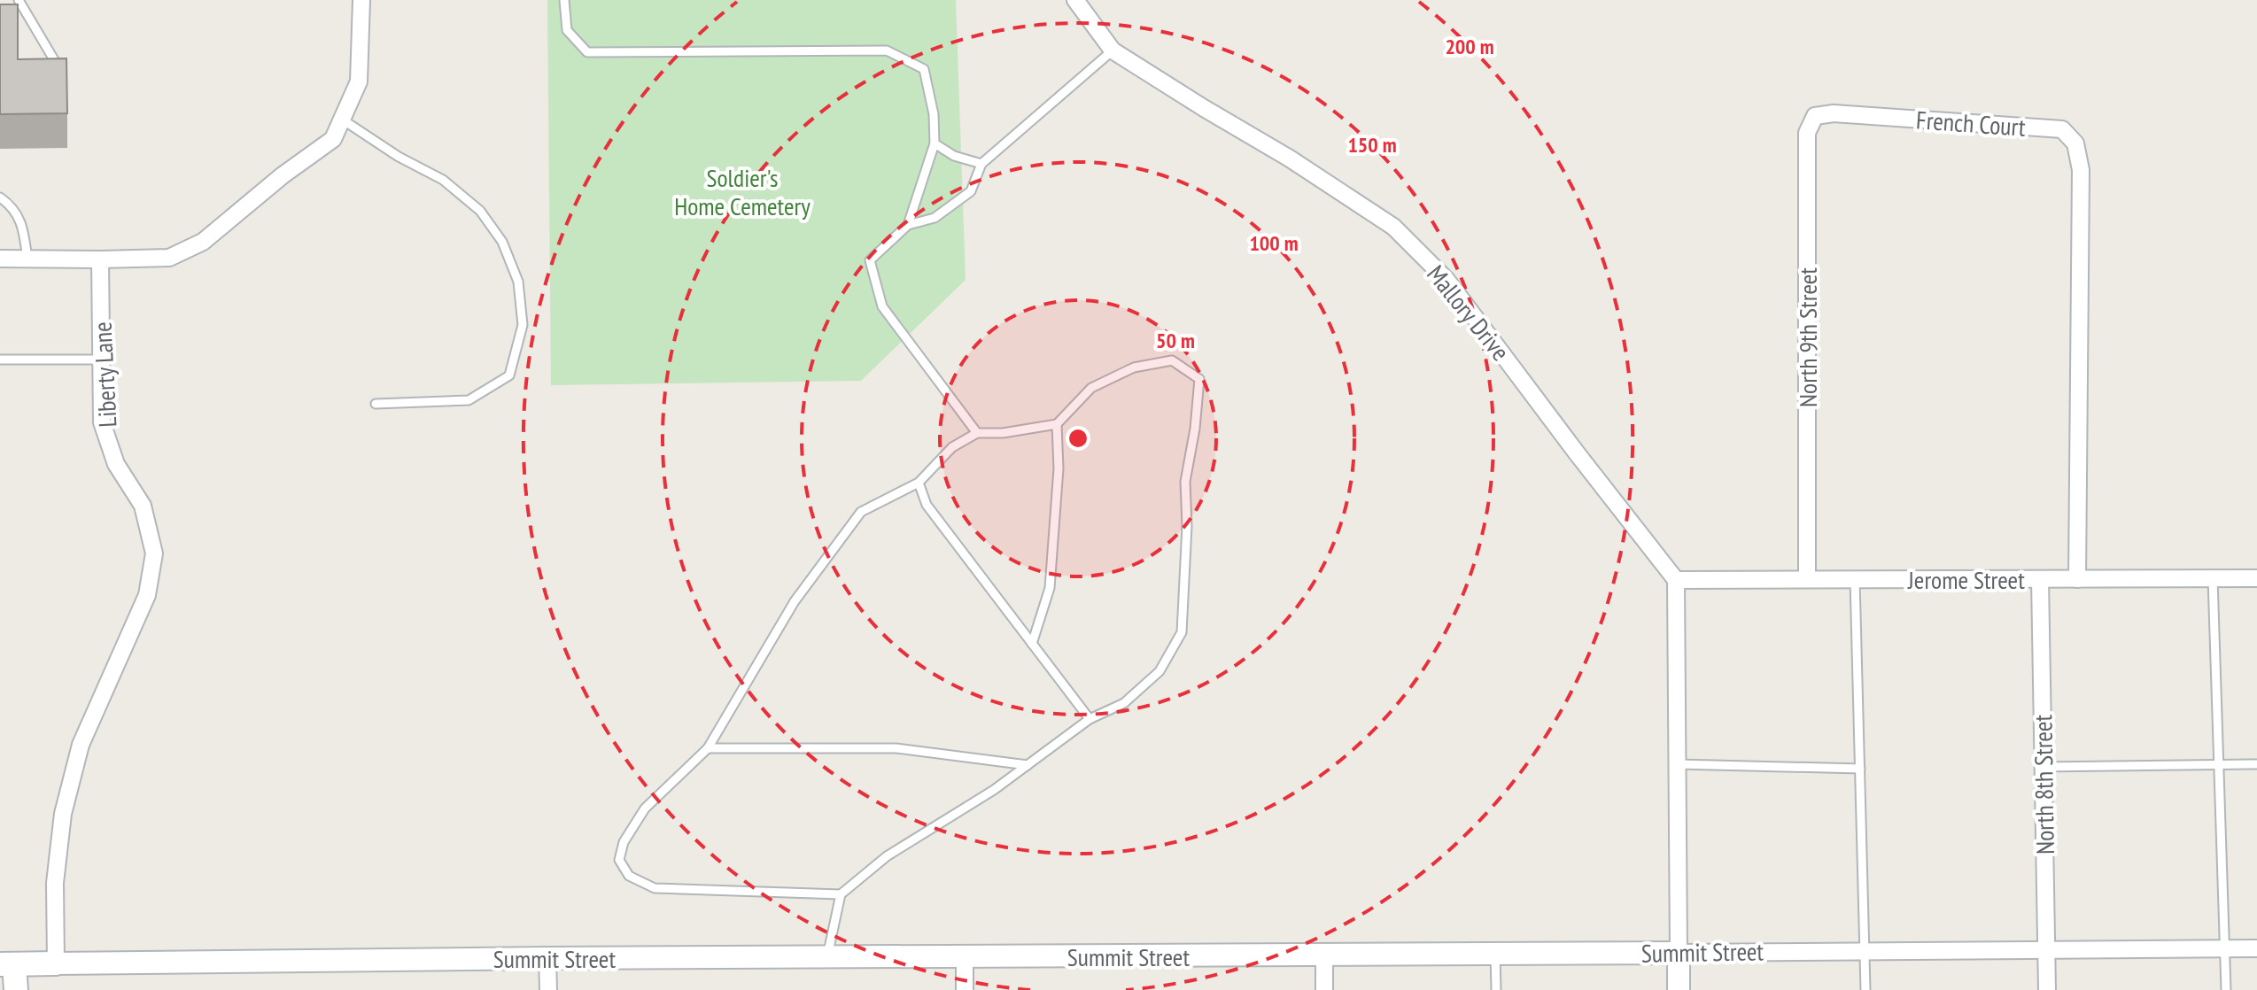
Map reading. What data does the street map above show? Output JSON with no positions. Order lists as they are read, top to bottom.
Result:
{
  "streets": {
    "main road": ["Summit Street"],
    "street": [
      "French Court",
      "Mallory Drive",
      "North 9th Street",
      "Liberty Lane",
      "Jerome Street",
      "North 8th Street"
    ]
  },
  "crossings": [
    ["French Court", "North 9th Street"],
    ["French Court", "Jerome Street"],
    ["Mallory Drive", "Jerome Street"],
    ["North 9th Street", "Jerome Street"],
    ["Liberty Lane", "Summit Street"],
    ["Jerome Street", "North 8th Street"],
    ["North 8th Street", "Summit Street"]
  ],
  "parks": ["Soldier's Home Cemetery"],
  "rings": [
    "200 m",
    "150 m",
    "100 m",
    "50 m"
  ]
}
